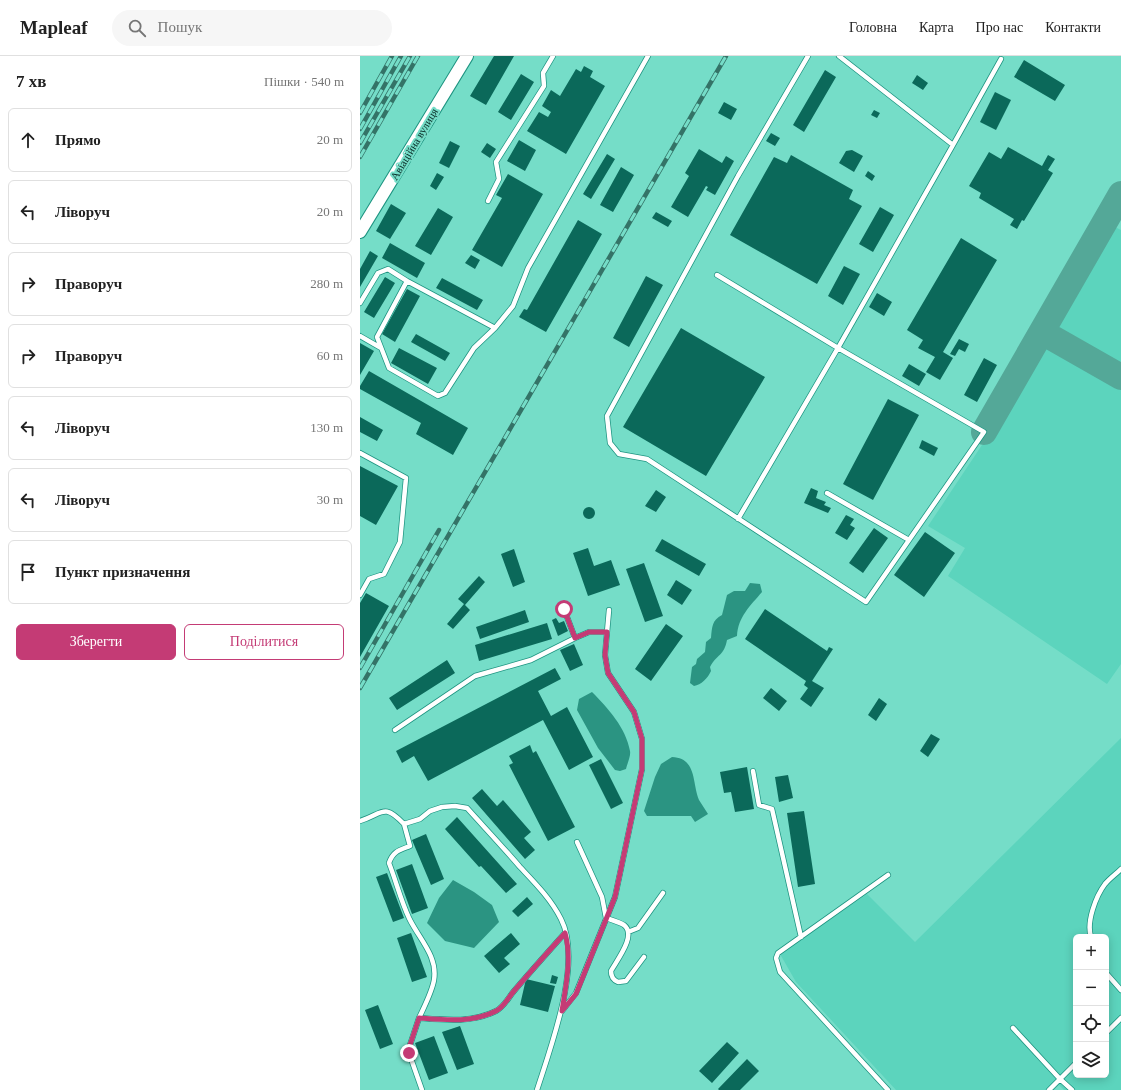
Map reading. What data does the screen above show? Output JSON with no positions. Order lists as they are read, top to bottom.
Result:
{
  "streets": {
    "street": ["Авіаційна вулиця"]
  },
  "page": {
    "header": "Mapleaf",
    "search": "Пошук",
    "nav": [
      "Головна",
      "Карта",
      "Про нас",
      "Контакти"
    ],
    "heading": ["7 хв", "Пішки · 540 m"],
    "list": [
      ["Прямо", "20 m"],
      ["Ліворуч", "20 m"],
      ["Праворуч", "280 m"],
      ["Праворуч", "60 m"],
      ["Ліворуч", "130 m"],
      ["Ліворуч", "30 m"],
      "Пункт призначення"
    ],
    "buttons": ["Зберегти", "Поділитися"],
    "map_buttons": ["+", "−"]
  }
}
